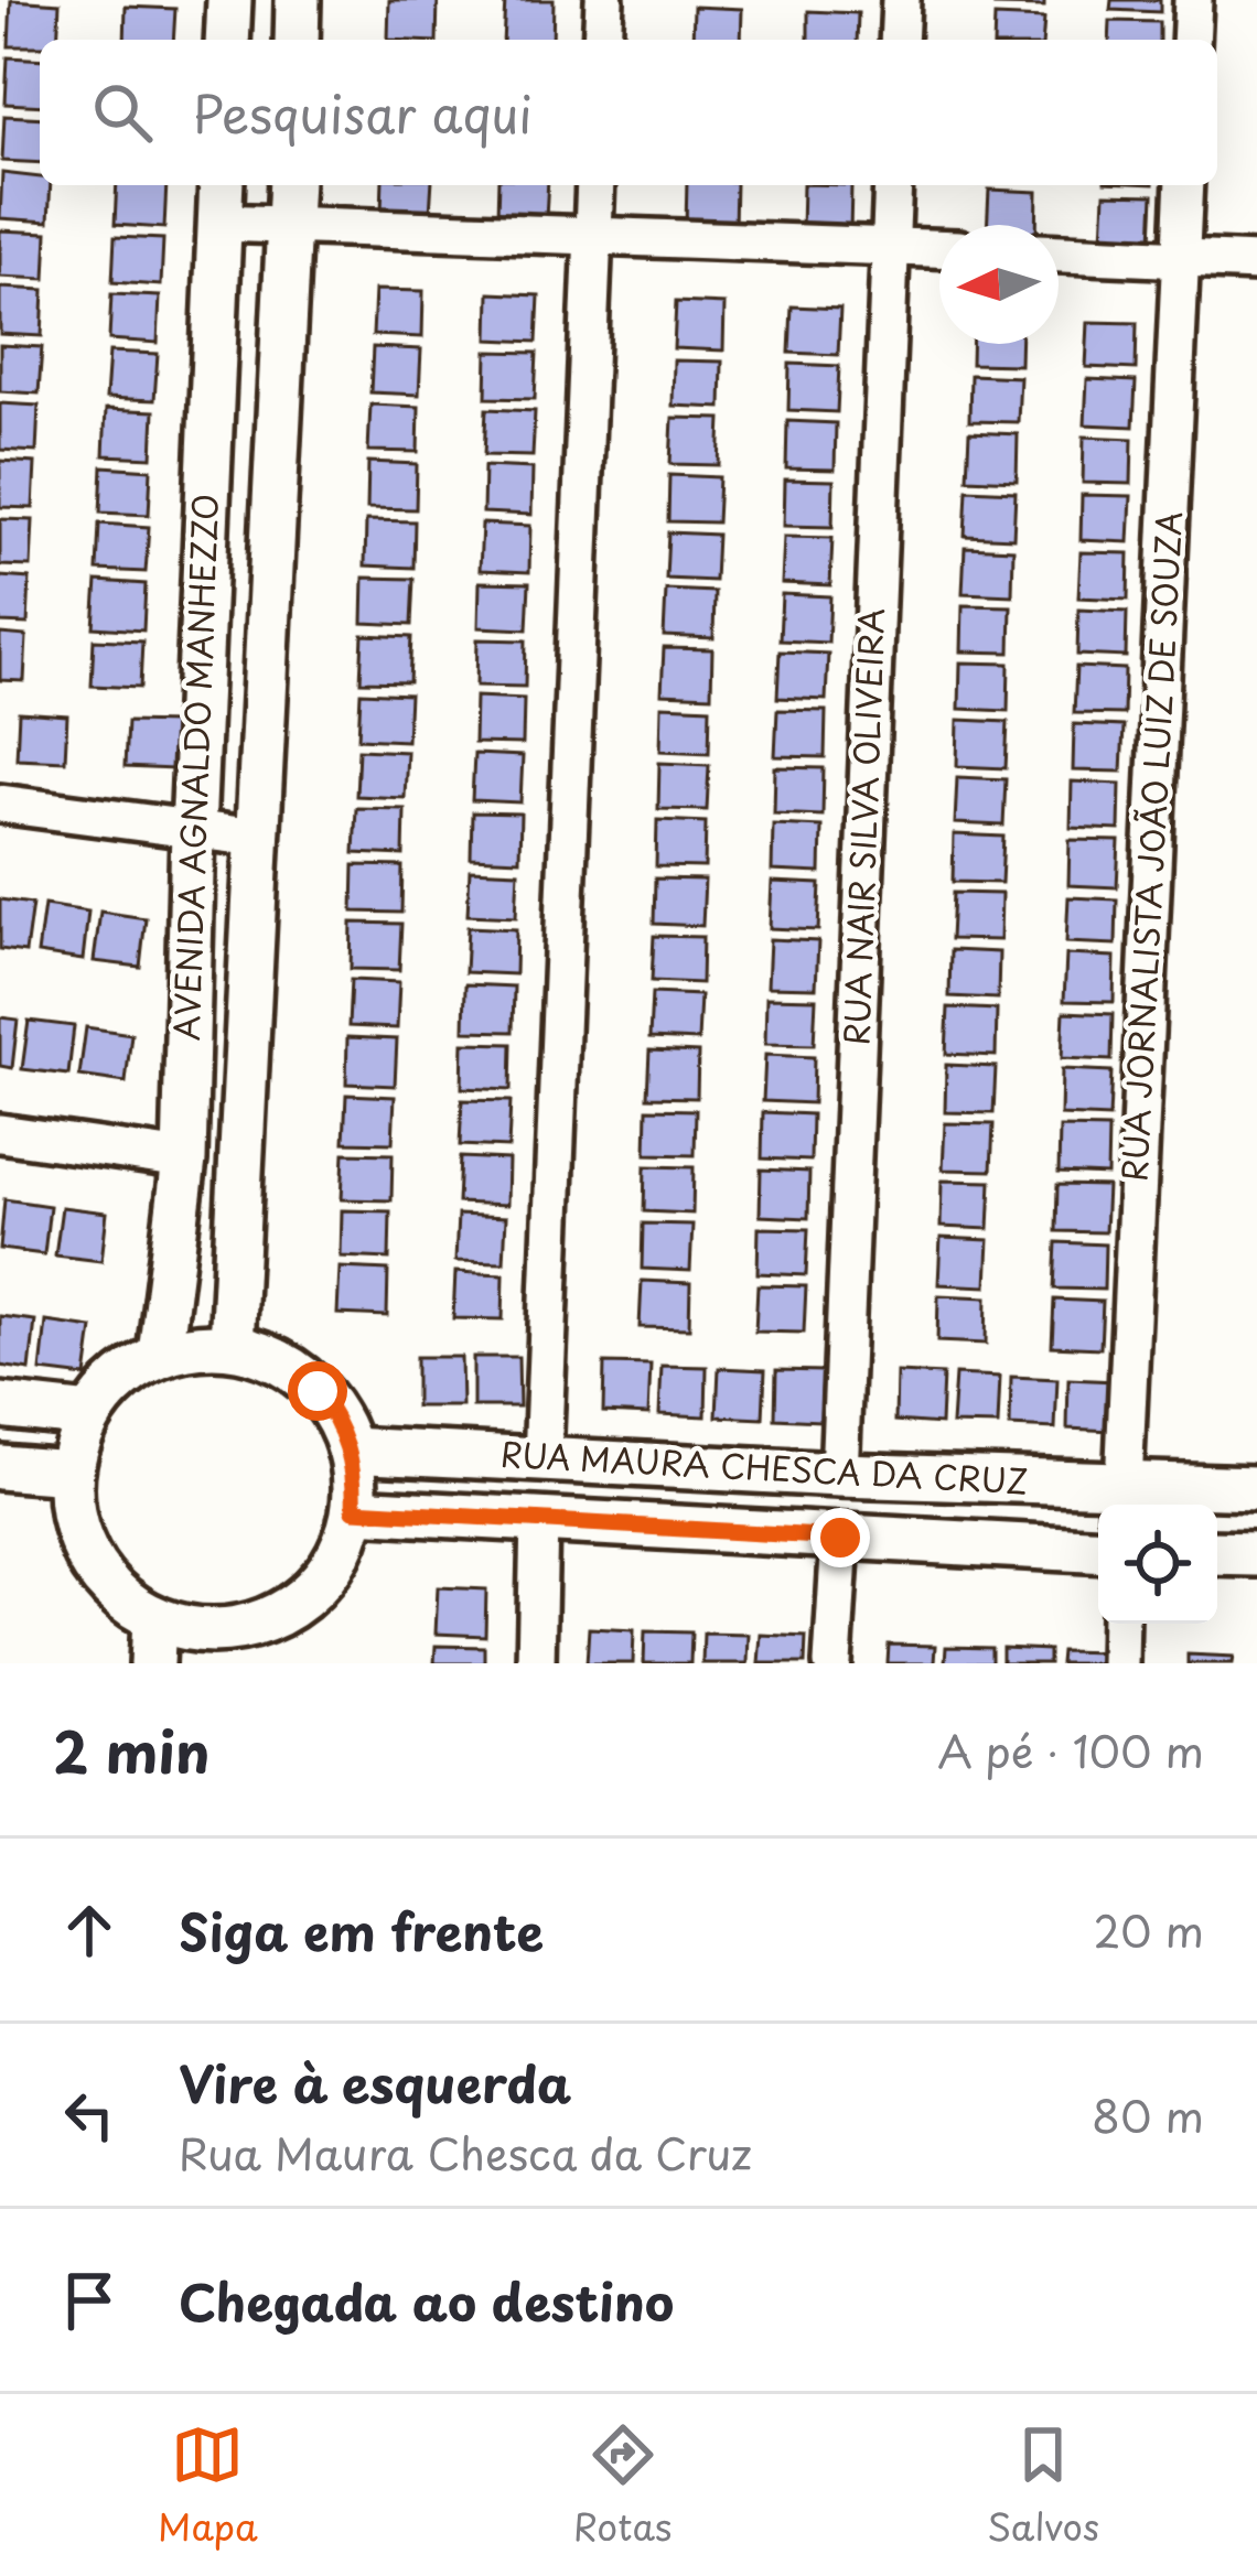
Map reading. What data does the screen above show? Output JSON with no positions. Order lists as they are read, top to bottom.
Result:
{
  "streets": {
    "street": [
      "AVENIDA AGNALDO MANHEZZO",
      "RUA NAIR SILVA OLIVEIRA",
      "RUA JORNALISTA JOÃO LUIZ DE SOUZA",
      "RUA MAURA CHESCA DA CRUZ"
    ]
  },
  "crossings": [
    ["AVENIDA AGNALDO MANHEZZO", "RUA MAURA CHESCA DA CRUZ"],
    ["RUA NAIR SILVA OLIVEIRA", "RUA MAURA CHESCA DA CRUZ"],
    ["RUA JORNALISTA JOÃO LUIZ DE SOUZA", "RUA MAURA CHESCA DA CRUZ"]
  ],
  "north": "left",
  "page": {
    "search": "Pesquisar aqui",
    "heading": ["2 min", "A pé · 100 m"],
    "list": [
      ["Siga em frente", "20 m"],
      ["Vire à esquerda", "Rua Maura Chesca da Cruz", "80 m"],
      "Chegada ao destino"
    ],
    "nav": ["Mapa", "Rotas", "Salvos"]
  }
}
